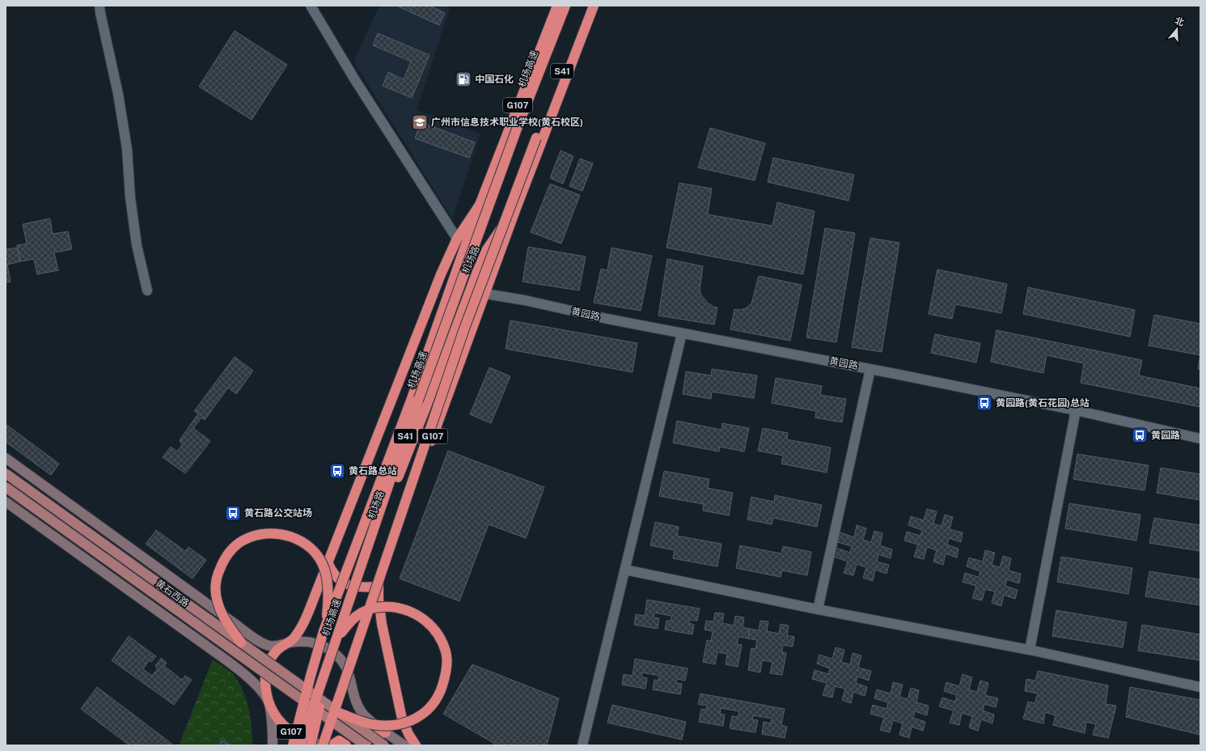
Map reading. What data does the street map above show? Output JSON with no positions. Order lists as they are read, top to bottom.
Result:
{
  "streets": {
    "highway": [
      "机场高速",
      "S41",
      "G107",
      "机场路"
    ],
    "main road": ["黄石西路"],
    "street": ["黄园路"]
  },
  "crossings": [
    ["S41", "G107"],
    ["G107", "机场路"],
    ["机场路", "黄园路"]
  ],
  "places": {
    "fuel station": ["中国石化"],
    "school or university": ["广州市信息技术职业学校(黄石校区)"],
    "bus stop": [
      "黄园路(黄石花园)总站",
      "黄园路",
      "黄石路总站",
      "黄石路公交站场"
    ]
  },
  "north": "top"
}
